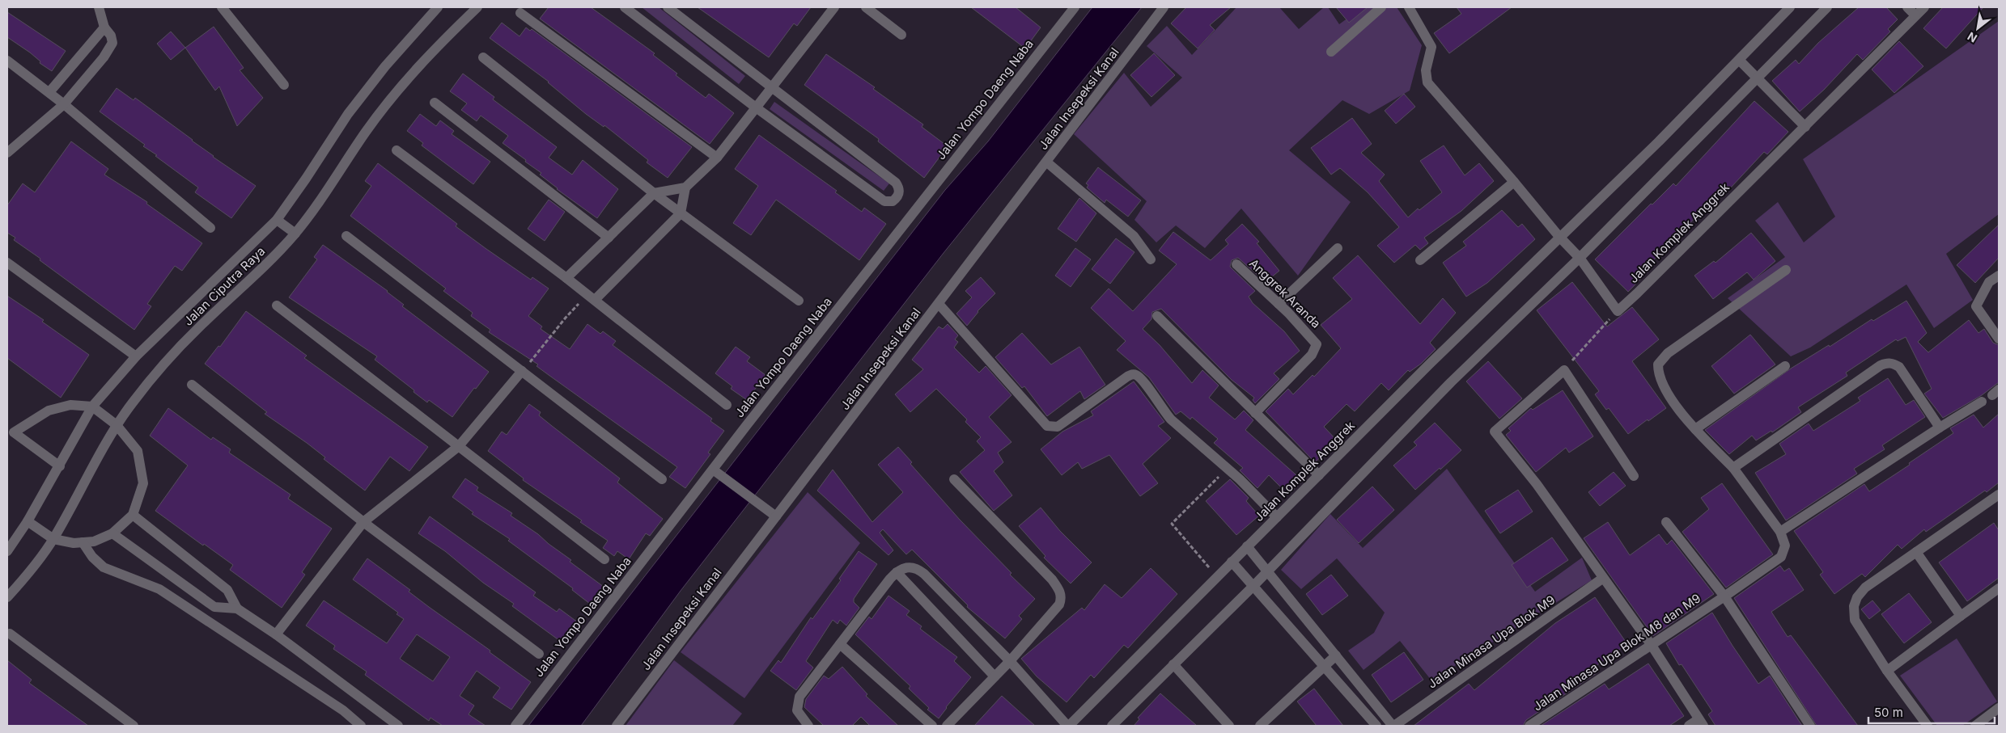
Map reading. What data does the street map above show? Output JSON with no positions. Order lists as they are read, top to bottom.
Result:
{
  "streets": {
    "street": [
      "Jalan Insepeksi Kanal",
      "Jalan Yompo Daeng Naba",
      "Jalan Komplek Anggrek",
      "Jalan Ciputra Raya",
      "Anggrek Aranda",
      "Jalan Minasa Upa Blok M9",
      "Jalan Minasa Upa Blok M8 dan M9"
    ]
  },
  "scale_bar": "50 m",
  "north": "bottom left"
}
